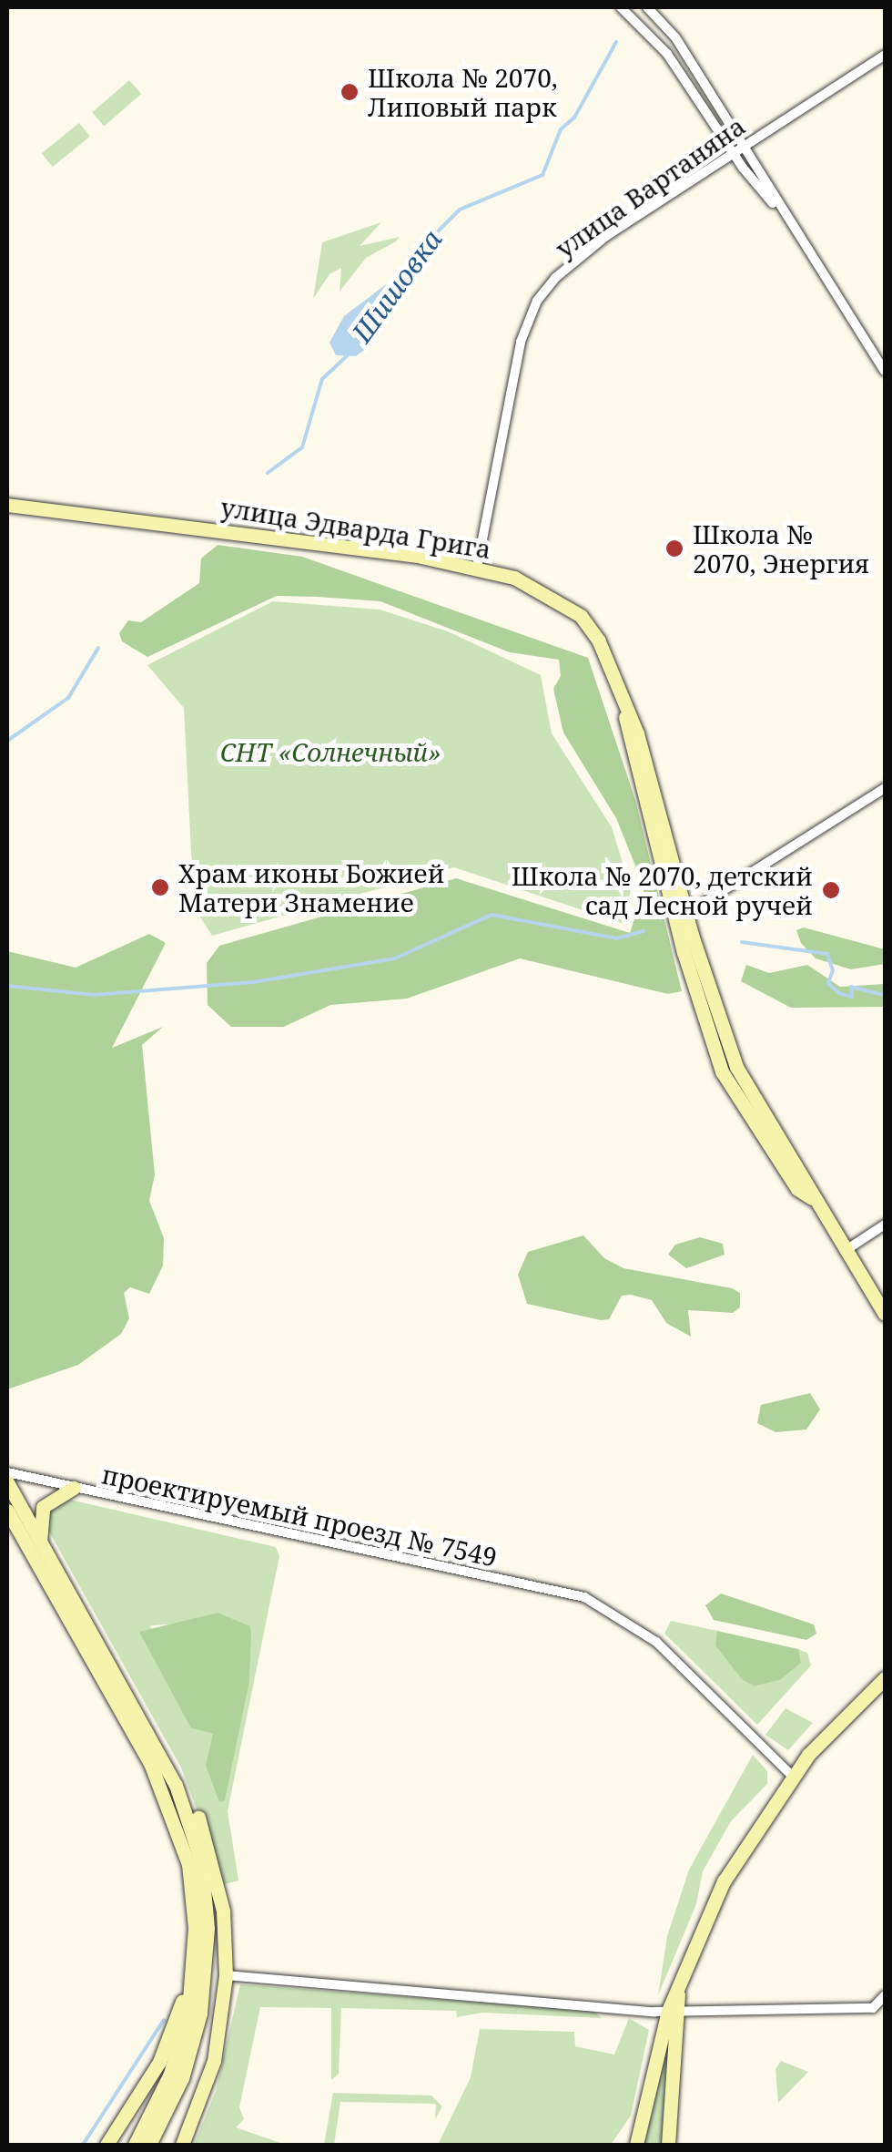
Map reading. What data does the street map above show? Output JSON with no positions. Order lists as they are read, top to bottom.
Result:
{
  "streets": {
    "main road": ["улица Эдварда Грига"],
    "street": ["улица Вартаняна", "проектируемый проезд № 7549"]
  },
  "crossings": [
    ["улица Вартаняна", "улица Эдварда Грига"]
  ],
  "water": ["Шишовка"],
  "parks": ["СНТ «Солнечный»"],
  "places": [
    "Школа № 2070, Липовый парк",
    "Школа № 2070, Энергия",
    "Храм иконы Божией Матери Знамение",
    "Школа № 2070, детский сад Лесной ручей"
  ]
}
